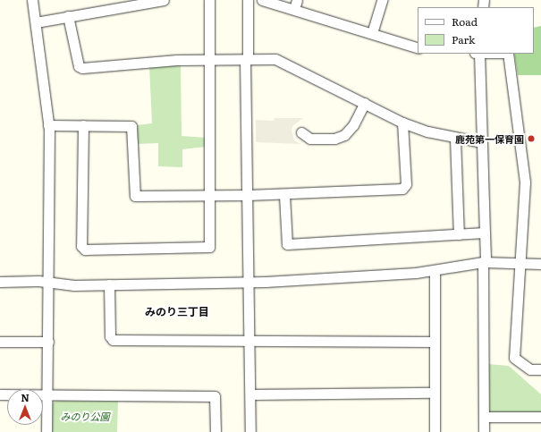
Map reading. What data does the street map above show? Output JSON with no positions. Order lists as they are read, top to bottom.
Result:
{
  "districts": ["みのり三丁目"],
  "parks": ["みのり公園"],
  "places": ["鹿苑第一保育園"],
  "legend": ["Road", "Park"],
  "north": "top"
}
